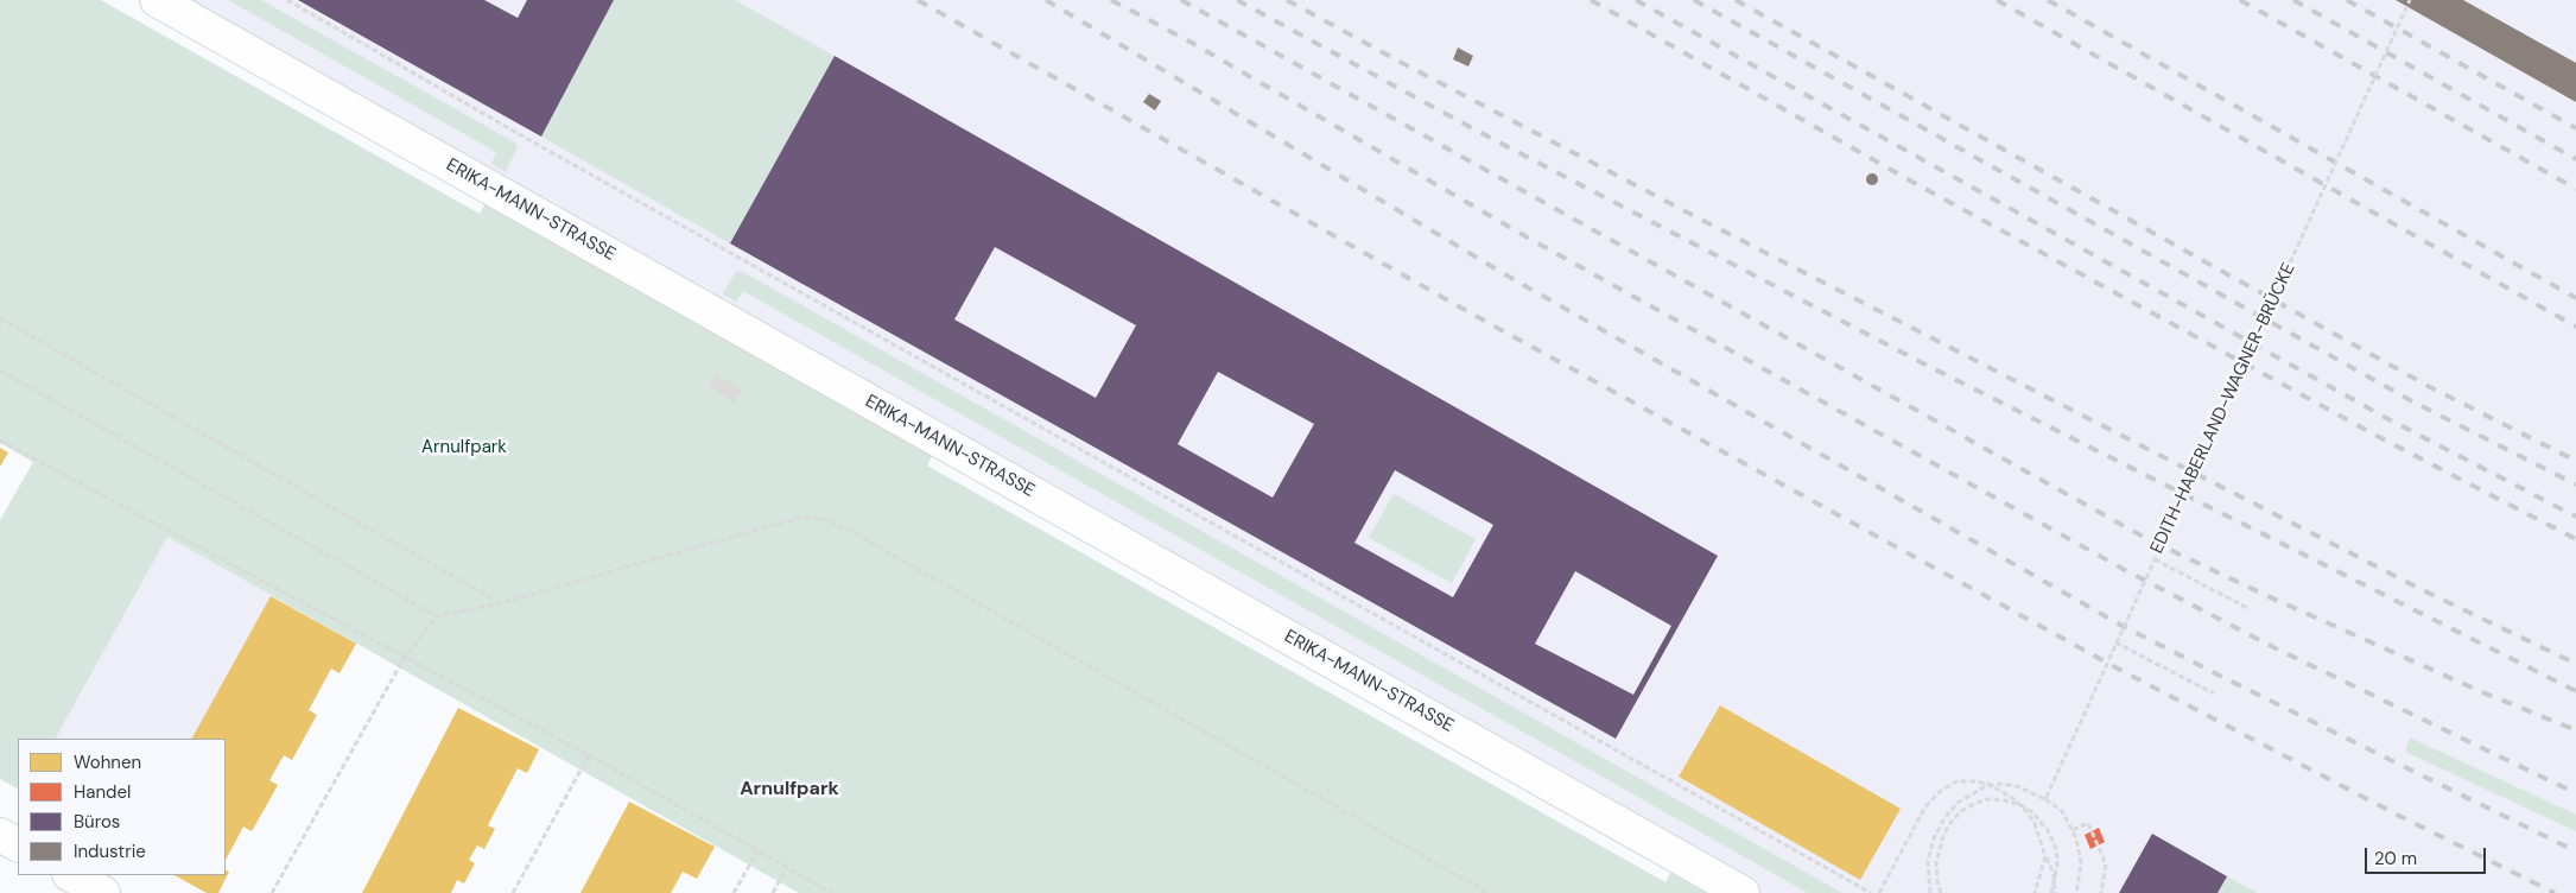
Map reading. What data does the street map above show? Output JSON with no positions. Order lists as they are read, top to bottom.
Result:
{
  "streets": {
    "street": ["ERIKA-MANN-STRASSE"],
    "path": ["EDITH-HABERLAND-WAGNER-BRÜCKE"]
  },
  "districts": ["Arnulfpark"],
  "parks": ["Arnulfpark"],
  "legend": [
    "Wohnen",
    "Handel",
    "Büros",
    "Industrie"
  ],
  "scale_bar": "20 m"
}
